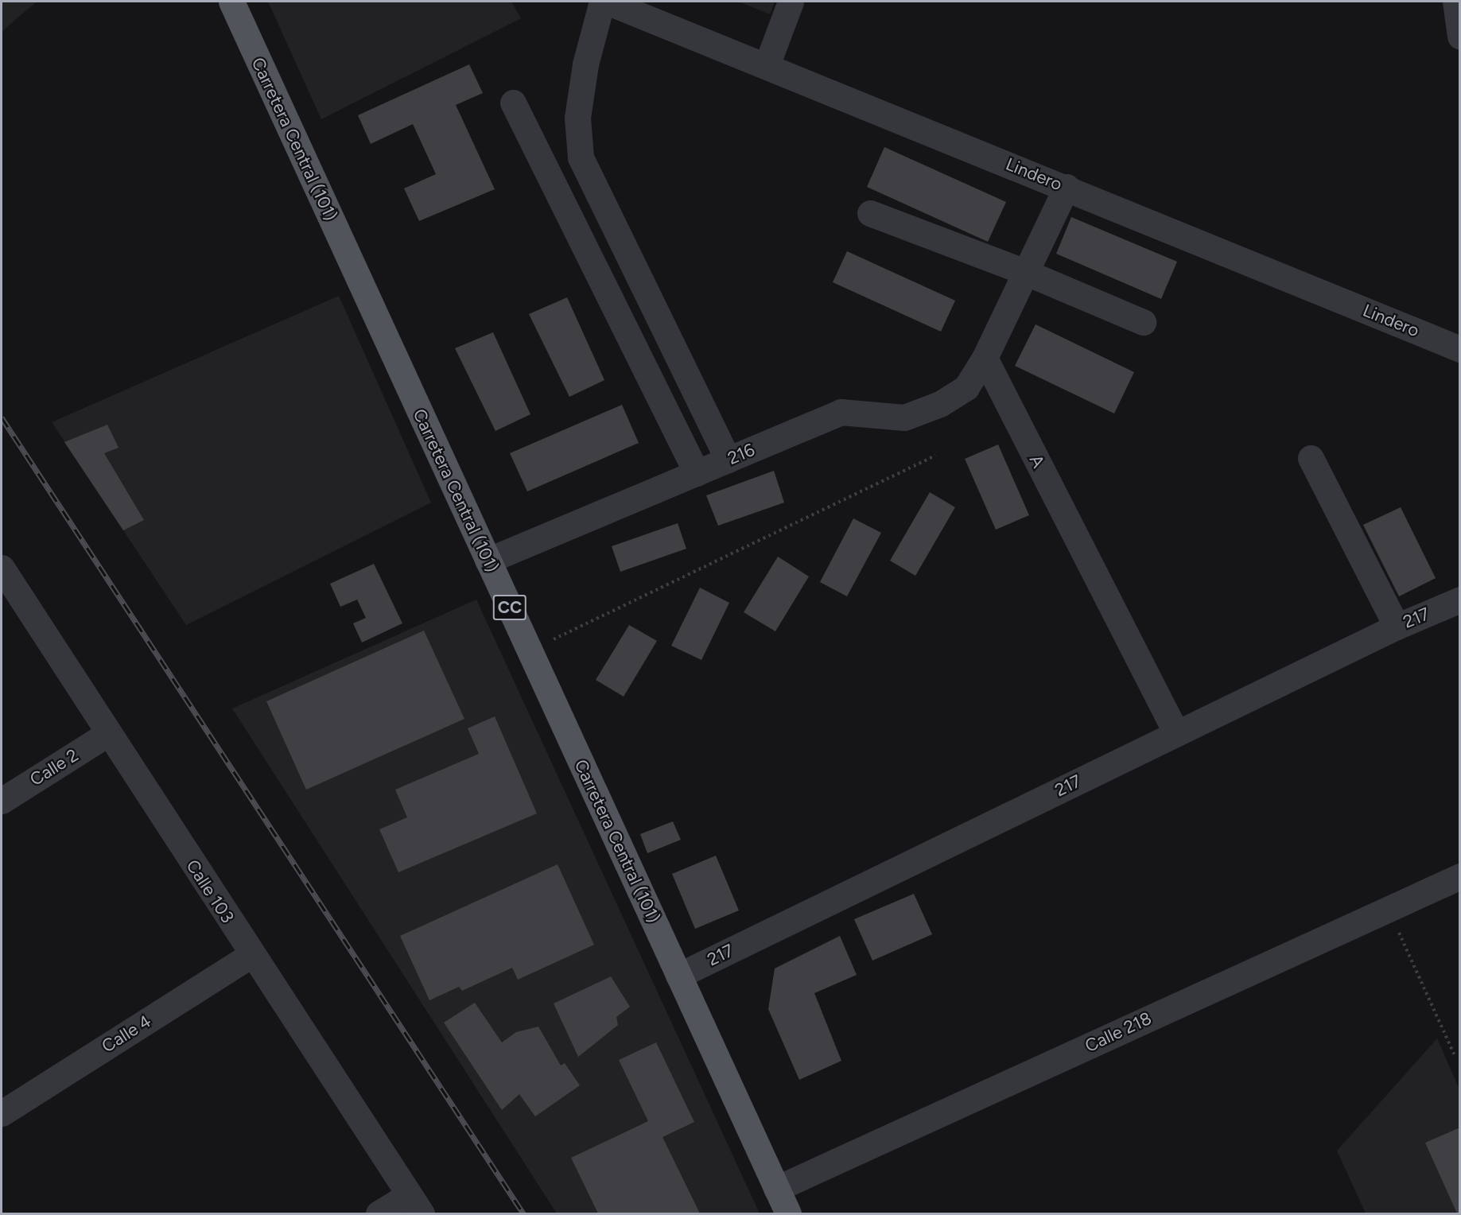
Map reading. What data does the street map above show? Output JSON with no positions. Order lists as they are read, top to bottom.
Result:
{
  "streets": {
    "main road": ["Carretera Central (101)", "CC"],
    "street": [
      "Lindero",
      "216",
      "A",
      "217",
      "Calle 2",
      "Calle 103",
      "Calle 218",
      "Calle 4"
    ]
  },
  "crossings": [
    ["Carretera Central (101)", "216"],
    ["Carretera Central (101)", "217"],
    ["Carretera Central (101)", "Calle 218"],
    ["216", "A"],
    ["A", "217"],
    ["Calle 2", "Calle 103"],
    ["Calle 103", "Calle 4"]
  ]
}
